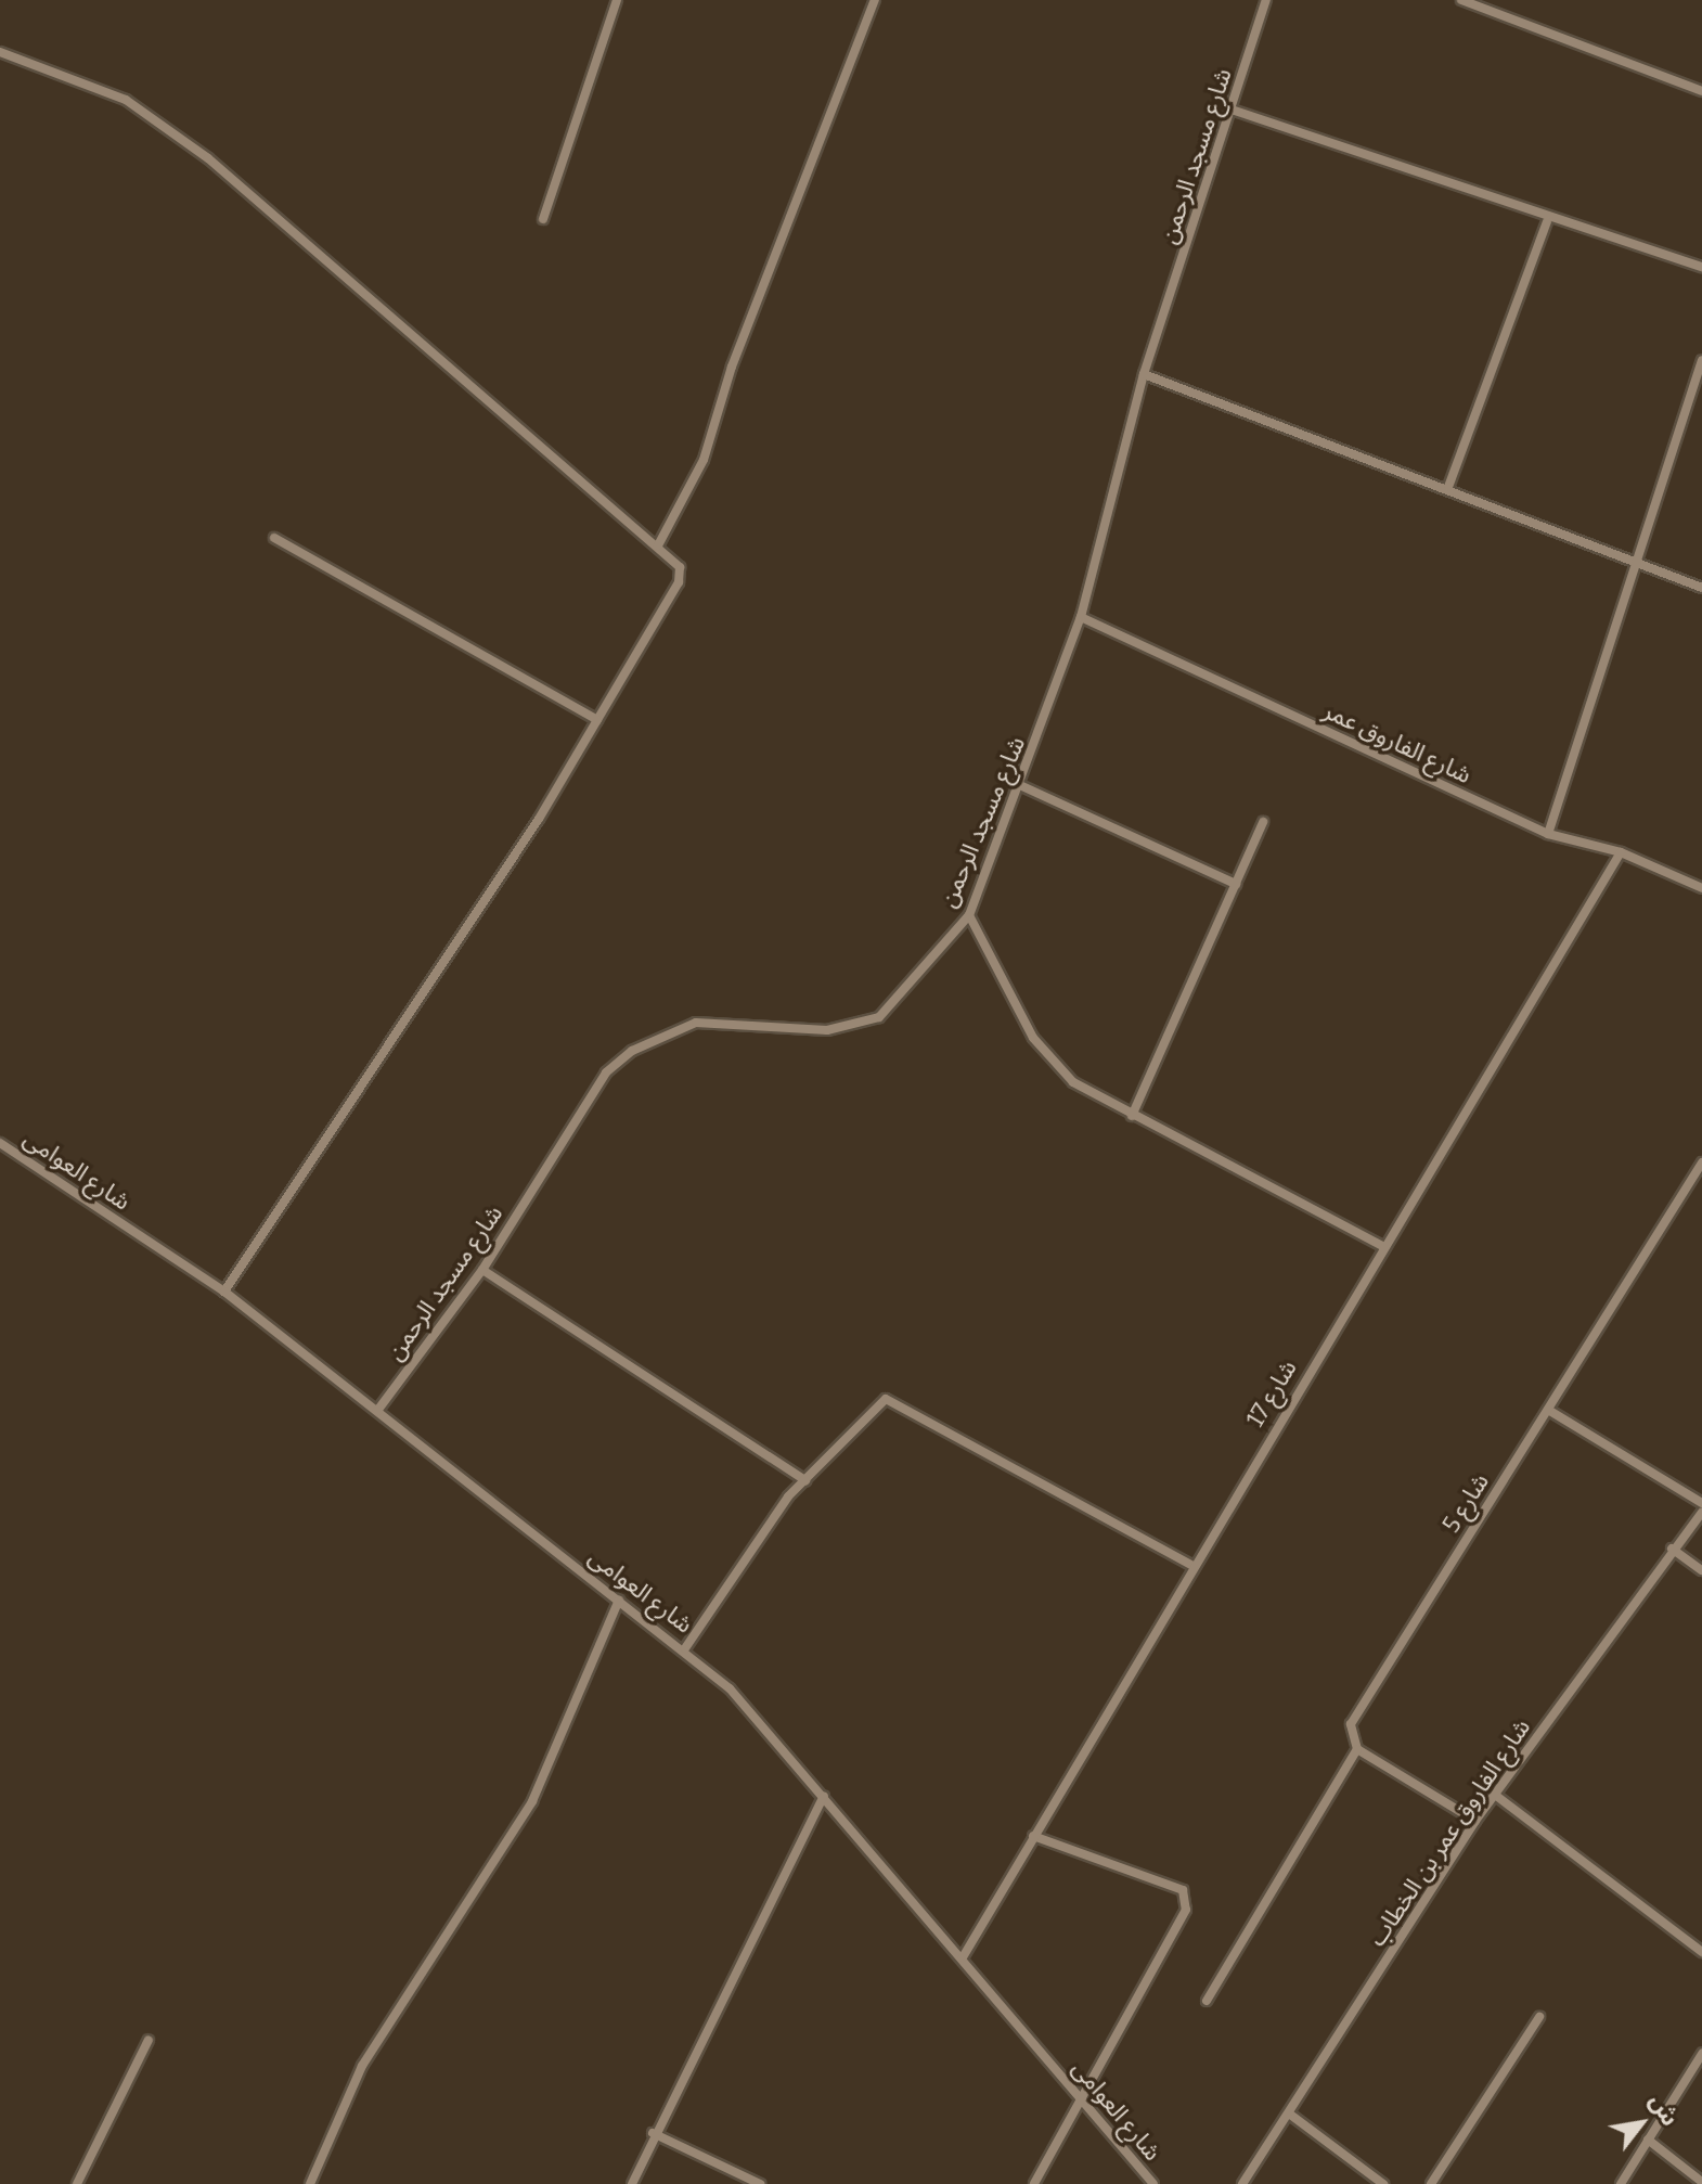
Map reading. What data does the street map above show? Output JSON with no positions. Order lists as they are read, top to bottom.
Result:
{
  "streets": {
    "street": [
      "شارع مسجد الرحمن",
      "شارع الفاروق عمر",
      "شارع العوامى",
      "شارع 17",
      "شارع 5",
      "شارع الفاروق عمر بن الخطاب"
    ]
  },
  "crossings": [
    ["شارع مسجد الرحمن", "شارع الفاروق عمر"],
    ["شارع مسجد الرحمن", "شارع العوامى"],
    ["شارع الفاروق عمر", "شارع 17"],
    ["شارع العوامى", "شارع 17"]
  ],
  "north": "top right"
}
